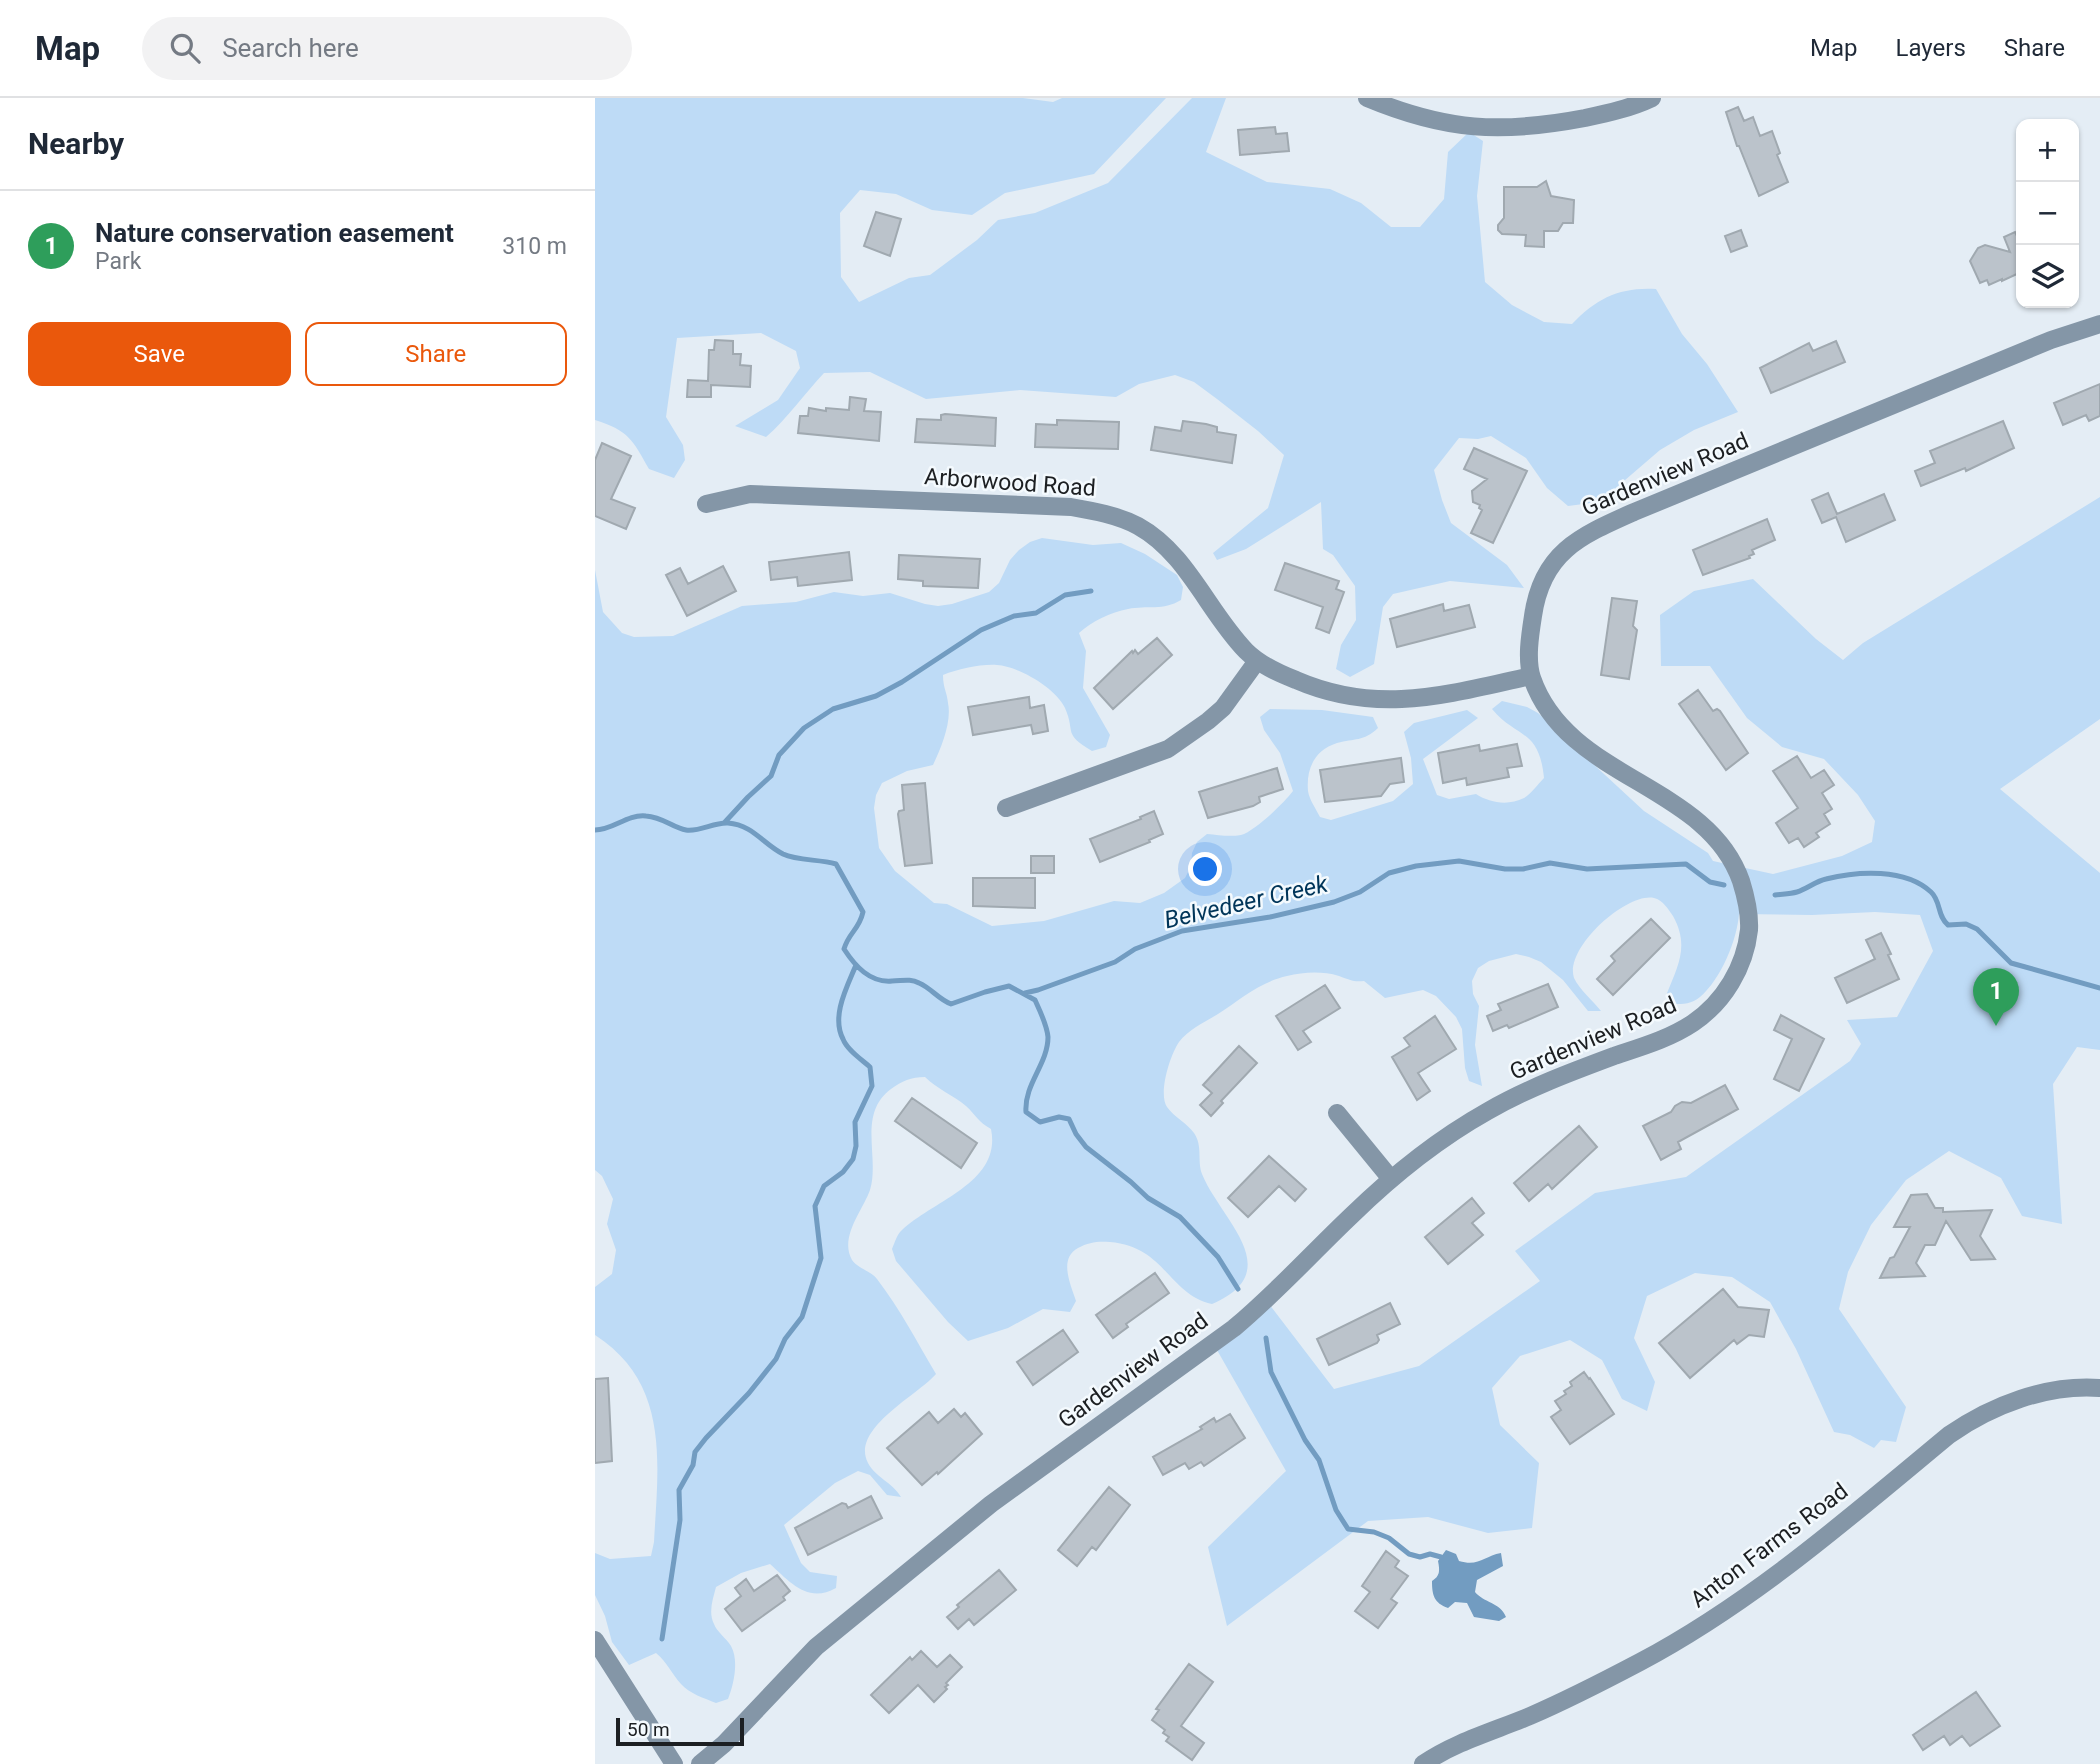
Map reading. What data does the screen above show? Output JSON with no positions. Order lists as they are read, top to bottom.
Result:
{
  "streets": {
    "street": ["Gardenview Road", "Arborwood Road", "Anton Farms Road"]
  },
  "crossings": [
    ["Gardenview Road", "Arborwood Road"]
  ],
  "water": ["Belvedeer Creek"],
  "scale_bar": "50 m",
  "page": {
    "header": "Map",
    "search": "Search here",
    "nav": ["Map", "Layers", "Share"],
    "heading": "Nearby",
    "map_buttons": ["+", "−"],
    "list": [
      {
        "mark": "1",
        "name": "Nature conservation easement",
        "note": "Park",
        "value": "310 m"
      }
    ],
    "buttons": ["Save", "Share"],
    "pins": "1",
    "scale": "50 m"
  }
}
